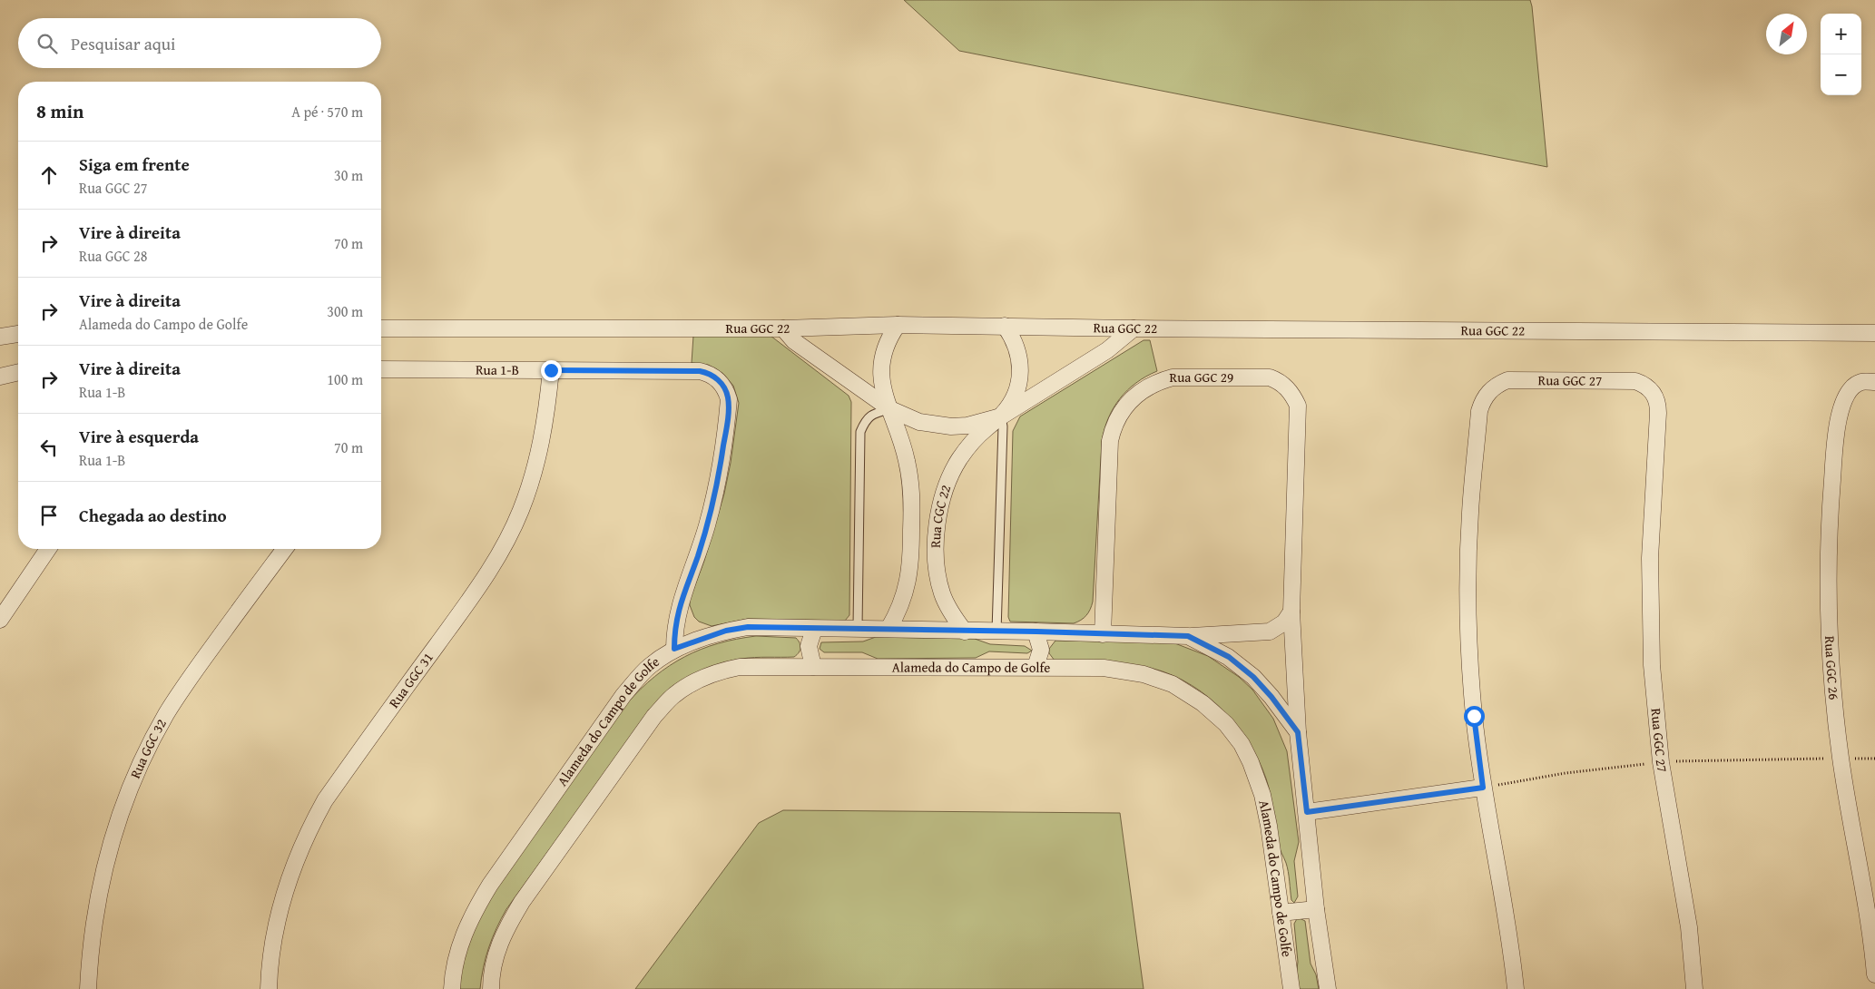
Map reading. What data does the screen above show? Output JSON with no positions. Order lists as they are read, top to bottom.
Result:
{
  "streets": {
    "street": [
      "Rua GGC 22",
      "Rua 1-B",
      "Rua GGC 29",
      "Rua GGC 27",
      "Rua CGC 22",
      "Alameda do Campo de Golfe",
      "Rua GGC 26",
      "Rua GGC 31",
      "Rua GGC 32"
    ]
  },
  "crossings": [
    ["Rua GGC 22", "Rua CGC 22"],
    ["Rua 1-B", "Alameda do Campo de Golfe"],
    ["Rua 1-B", "Rua GGC 31"],
    ["Rua GGC 29", "Alameda do Campo de Golfe"],
    ["Rua CGC 22", "Alameda do Campo de Golfe"]
  ],
  "north": "top right",
  "page": {
    "map_buttons": ["+", "−"],
    "search": "Pesquisar aqui",
    "heading": ["8 min", "A pé · 570 m"],
    "list": [
      ["Siga em frente", "Rua GGC 27", "30 m"],
      ["Vire à direita", "Rua GGC 28", "70 m"],
      ["Vire à direita", "Alameda do Campo de Golfe", "300 m"],
      ["Vire à direita", "Rua 1-B", "100 m"],
      ["Vire à esquerda", "Rua 1-B", "70 m"],
      "Chegada ao destino"
    ]
  }
}
